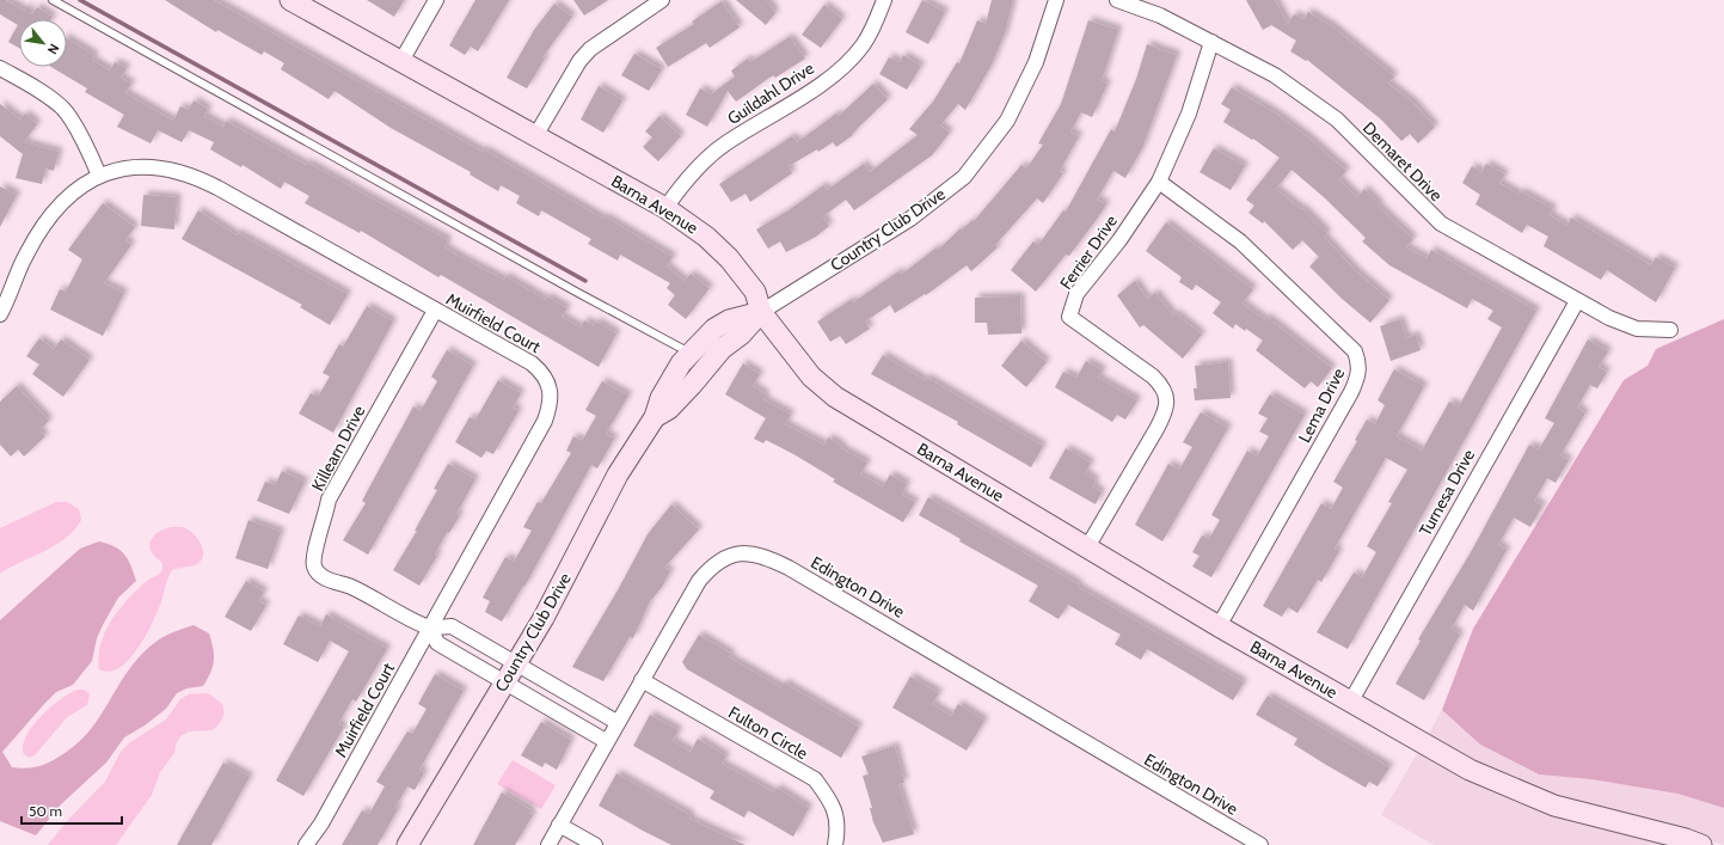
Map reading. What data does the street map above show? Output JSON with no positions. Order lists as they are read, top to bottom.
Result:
{
  "streets": {
    "street": [
      "Guildahl Drive",
      "Demaret Drive",
      "Barna Avenue",
      "Country Club Drive",
      "Ferrier Drive",
      "Muirfield Court",
      "Lema Drive",
      "Killearn Drive",
      "Turnesa Drive",
      "Edington Drive",
      "Fulton Circle"
    ]
  },
  "crossings": [
    ["Guildahl Drive", "Barna Avenue"],
    ["Demaret Drive", "Ferrier Drive"],
    ["Demaret Drive", "Turnesa Drive"],
    ["Barna Avenue", "Country Club Drive"],
    ["Barna Avenue", "Ferrier Drive"],
    ["Barna Avenue", "Lema Drive"],
    ["Barna Avenue", "Turnesa Drive"],
    ["Country Club Drive", "Killearn Drive"],
    ["Ferrier Drive", "Lema Drive"],
    ["Muirfield Court", "Killearn Drive"],
    ["Killearn Drive", "Edington Drive"],
    ["Edington Drive", "Fulton Circle"]
  ],
  "scale_bar": "50 m",
  "north": "bottom right"
}
